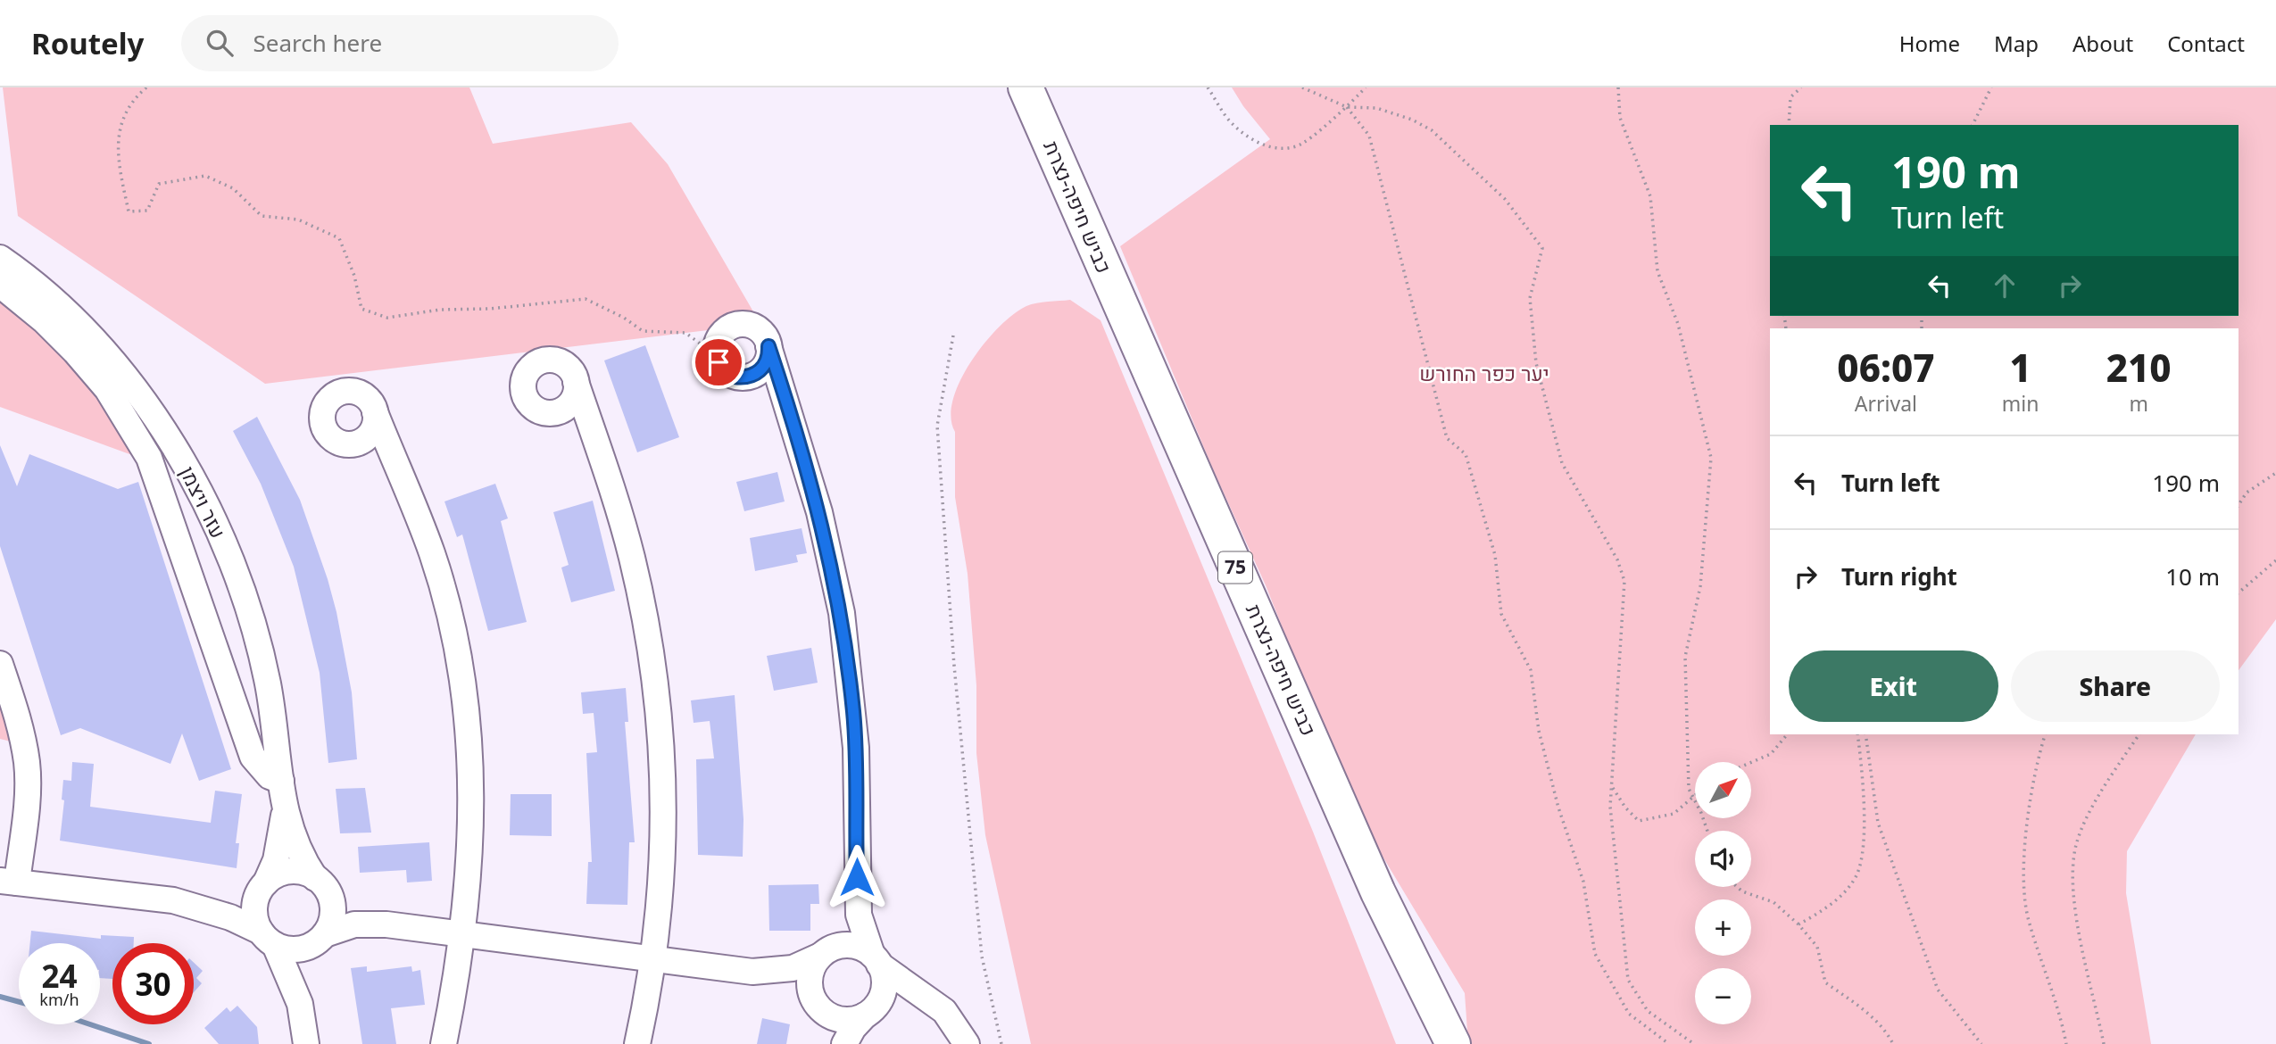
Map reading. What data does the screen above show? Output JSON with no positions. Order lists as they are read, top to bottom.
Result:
{
  "streets": {
    "highway": ["כביש חיפה-נצרת", "75"],
    "street": ["עזר ויצמן"]
  },
  "parks": ["יער כפר החורש"],
  "north": "top right",
  "page": {
    "header": "Routely",
    "search": "Search here",
    "nav": [
      "Home",
      "Map",
      "About",
      "Contact"
    ],
    "turn": ["190 m", "Turn left"],
    "eta": [
      "06:07",
      "Arrival",
      "1",
      "min",
      "210",
      "m"
    ],
    "list": [
      {
        "name": "Turn left",
        "value": "190 m"
      },
      {
        "name": "Turn right",
        "value": "10 m"
      }
    ],
    "buttons": ["Exit", "Share"],
    "map_buttons": ["+", "−"],
    "speed": "24 km/h",
    "limit": "30"
  }
}
